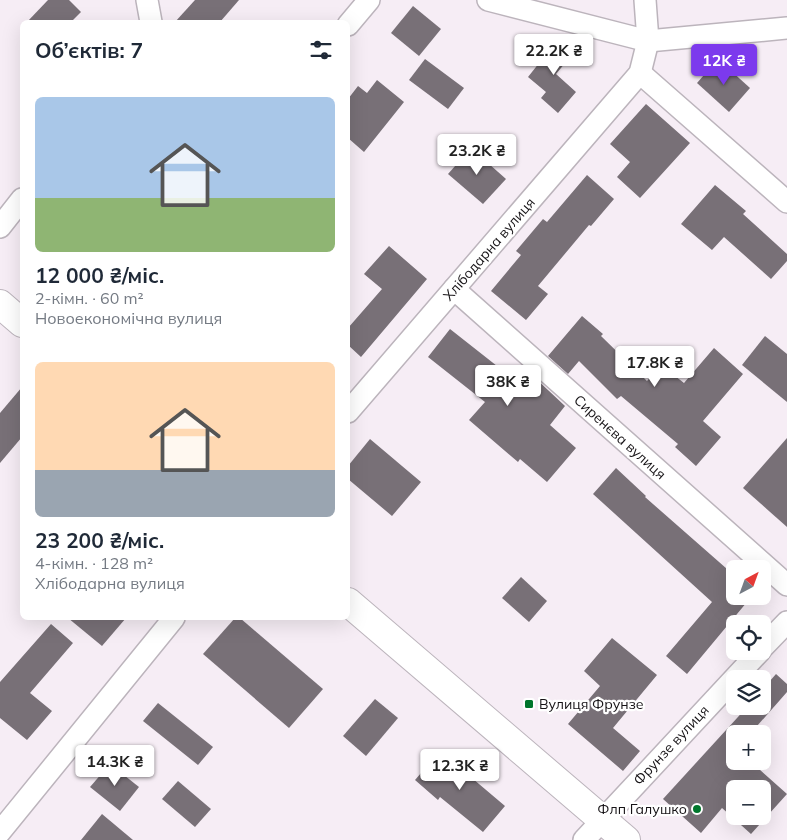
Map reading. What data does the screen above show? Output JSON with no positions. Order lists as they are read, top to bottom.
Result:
{
  "streets": {
    "street": ["Хлібодарна вулиця", "Сиренєва вулиця", "Фрунзе вулиця"]
  },
  "crossings": [
    ["Хлібодарна вулиця", "Сиренєва вулиця"]
  ],
  "places": {
    "transit": ["Вулиця Фрунзе"],
    "other": ["Флп Галушко"]
  },
  "north": "top right",
  "page": {
    "heading": "Об’єктів: 7",
    "price": [
      "22.2K ₴",
      "12K ₴",
      "23.2K ₴",
      "17.8K ₴",
      "38K ₴",
      "14.3K ₴",
      "12.3K ₴"
    ],
    "list": [
      {
        "name": "12 000 ₴/міс.",
        "note": "2-кімн. · 60 m² · Новоекономічна вулиця"
      },
      {
        "name": "23 200 ₴/міс.",
        "note": "4-кімн. · 128 m² · Хлібодарна вулиця"
      }
    ],
    "map_buttons": ["+", "−"]
  }
}
